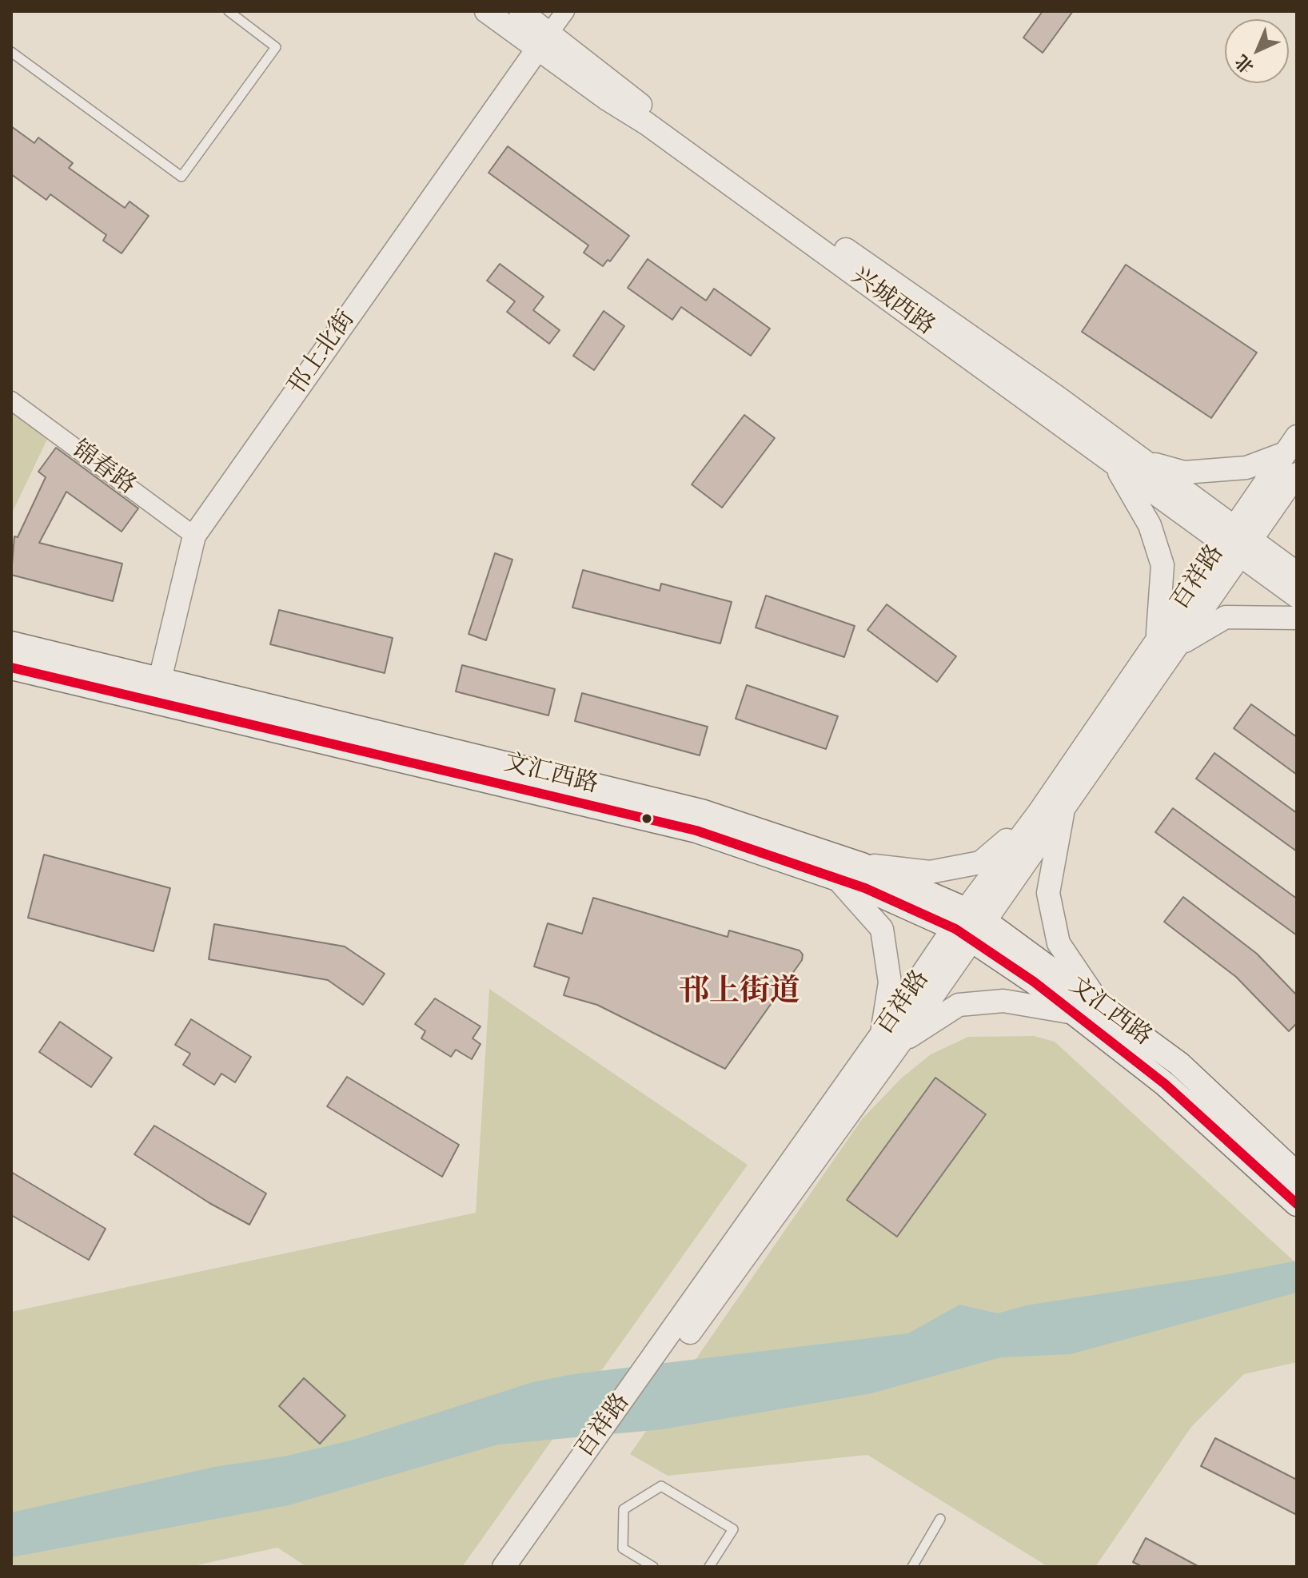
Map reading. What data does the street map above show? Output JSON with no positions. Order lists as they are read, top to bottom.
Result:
{
  "streets": {
    "main road": ["文汇西路"],
    "street": [
      "兴城西路",
      "邗上北街",
      "锦春路",
      "百祥路"
    ]
  },
  "crossings": [
    ["兴城西路", "邗上北街"],
    ["兴城西路", "百祥路"],
    ["邗上北街", "锦春路"],
    ["邗上北街", "文汇西路"],
    ["百祥路", "文汇西路"]
  ],
  "districts": ["邗上街道"],
  "north": "bottom left"
}
